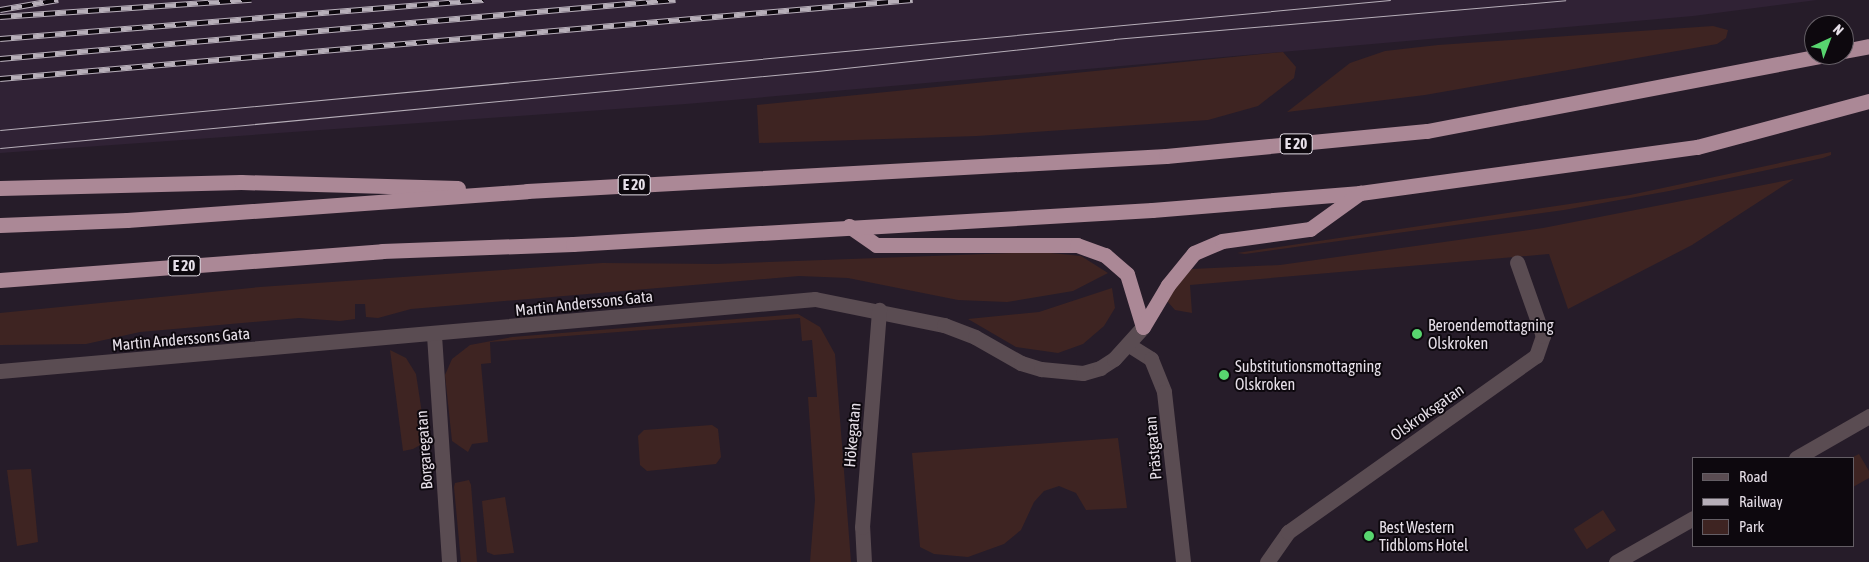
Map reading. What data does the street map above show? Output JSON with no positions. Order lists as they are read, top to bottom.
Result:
{
  "streets": {
    "highway": ["E 20"],
    "street": [
      "Martin Anderssons Gata",
      "Olskroksgatan",
      "Hökegatan",
      "Prästgatan",
      "Borgaregatan"
    ]
  },
  "crossings": [
    ["Martin Anderssons Gata", "Hökegatan"],
    ["Martin Anderssons Gata", "Prästgatan"],
    ["Martin Anderssons Gata", "Borgaregatan"]
  ],
  "places": ["Beroendemottagning Olskroken", "Substitutionsmottagning Olskroken", "Best Western Tidbloms Hotel"],
  "legend": ["Road", "Railway", "Park"],
  "north": "top right"
}
